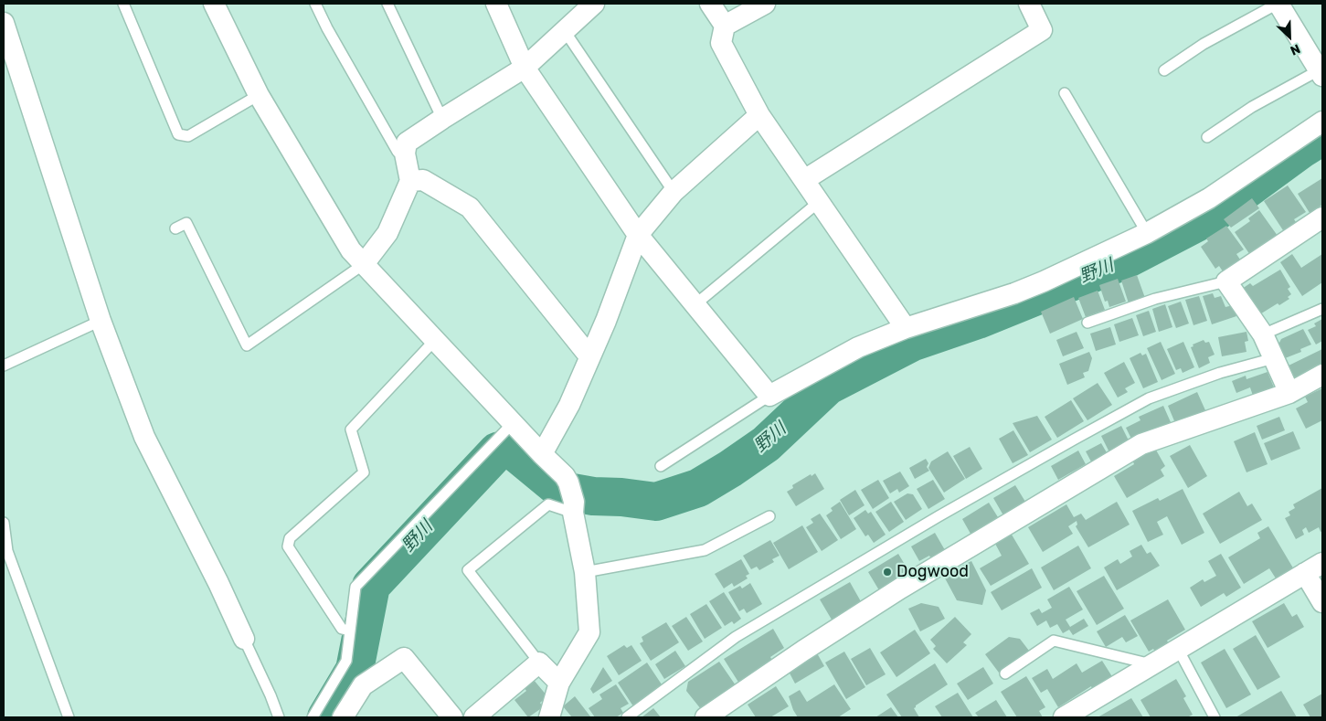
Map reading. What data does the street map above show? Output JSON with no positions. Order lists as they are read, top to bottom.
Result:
{
  "water": ["野川"],
  "places": ["Dogwood"],
  "north": "bottom right"
}
